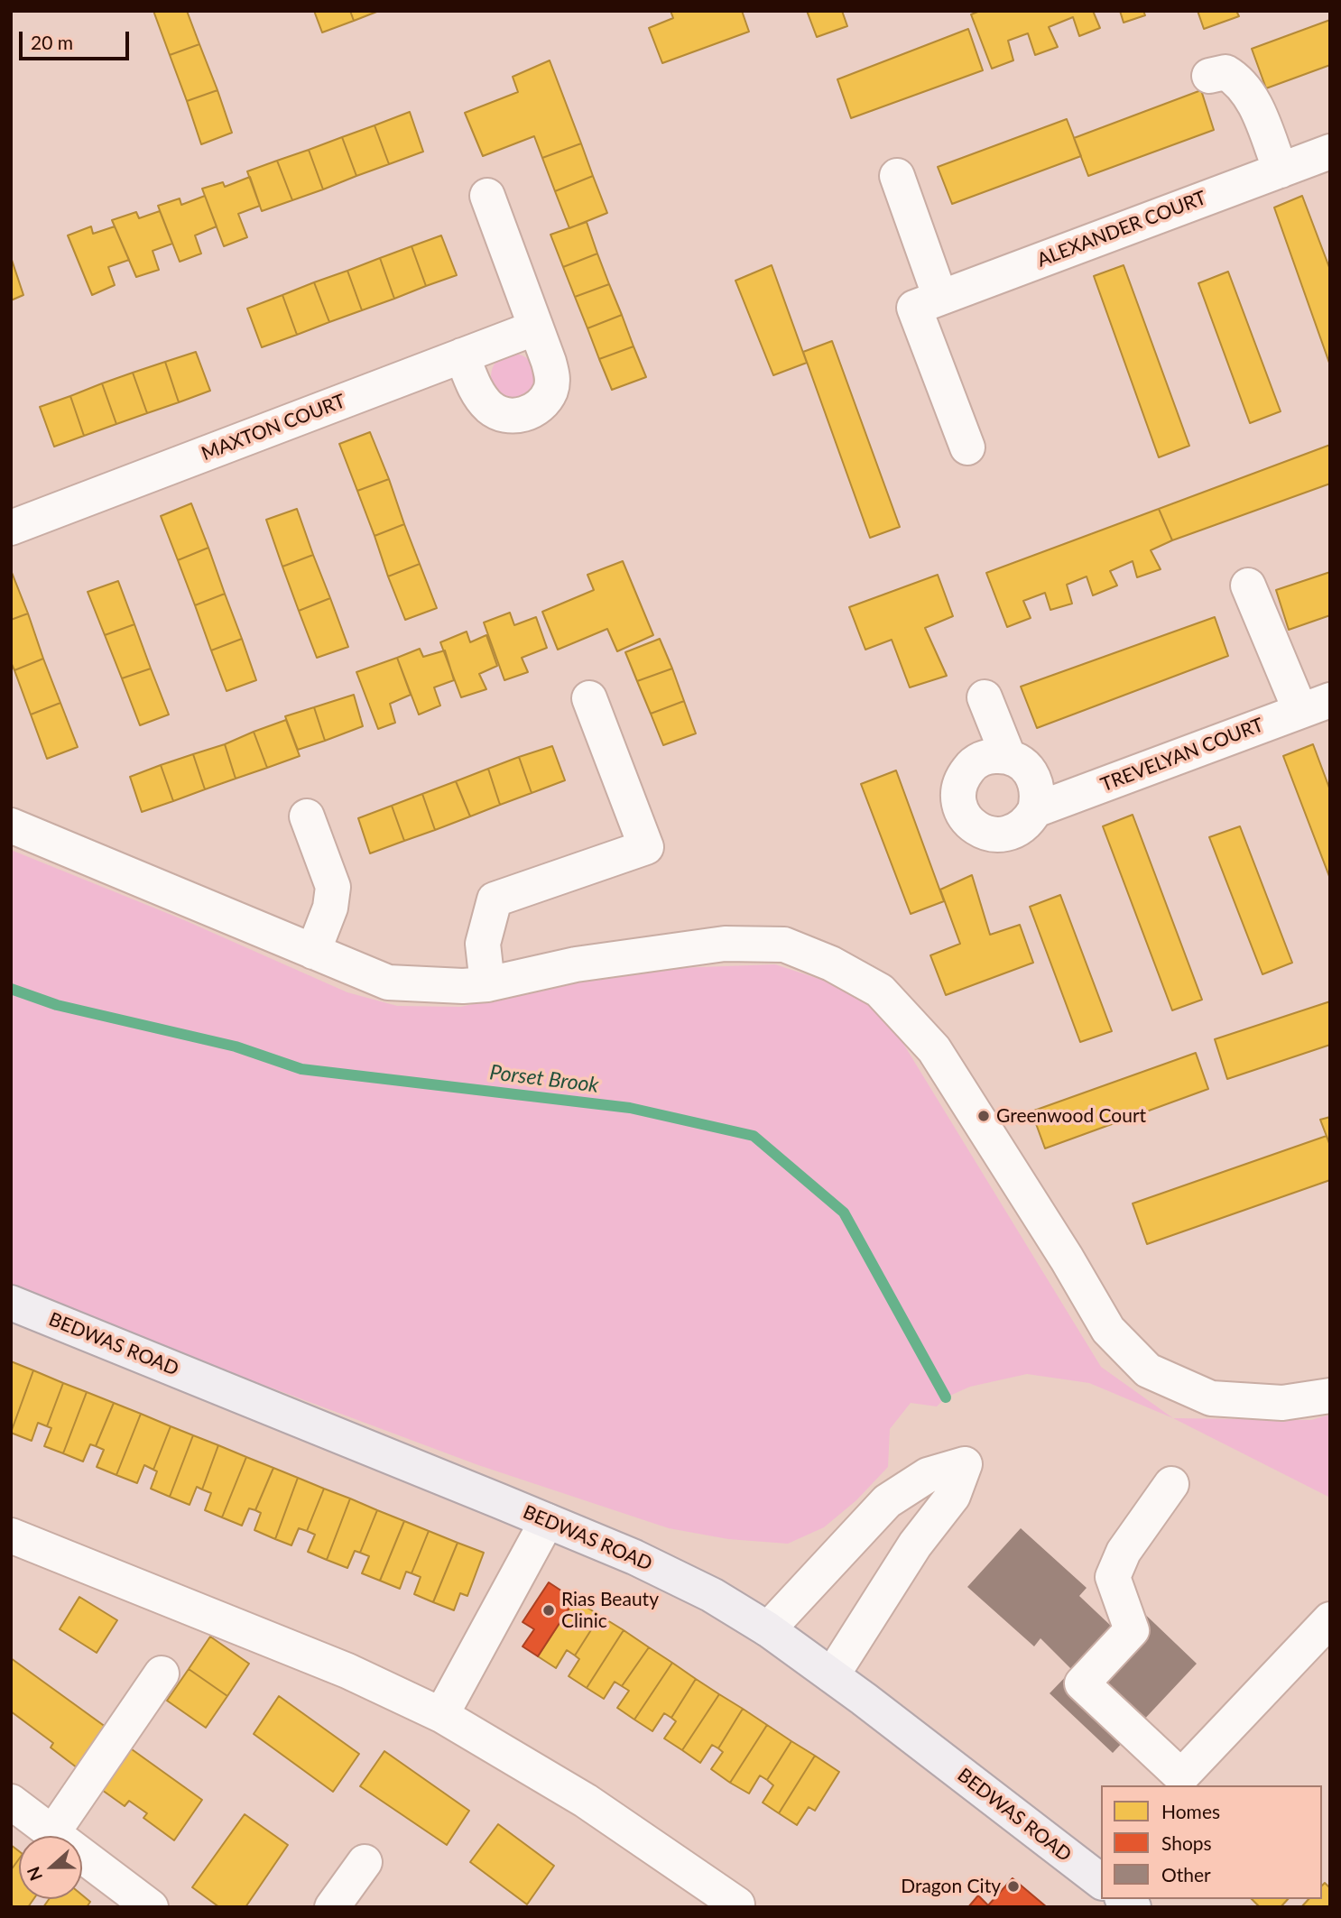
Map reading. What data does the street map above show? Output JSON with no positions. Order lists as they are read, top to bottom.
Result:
{
  "streets": {
    "main road": ["BEDWAS ROAD"],
    "street": ["ALEXANDER COURT", "MAXTON COURT", "TREVELYAN COURT"]
  },
  "water": ["Porset Brook"],
  "places": ["Greenwood Court", "Rias Beauty Clinic", "Dragon City"],
  "legend": ["Homes", "Shops", "Other"],
  "scale_bar": "20 m",
  "north": "left"
}
